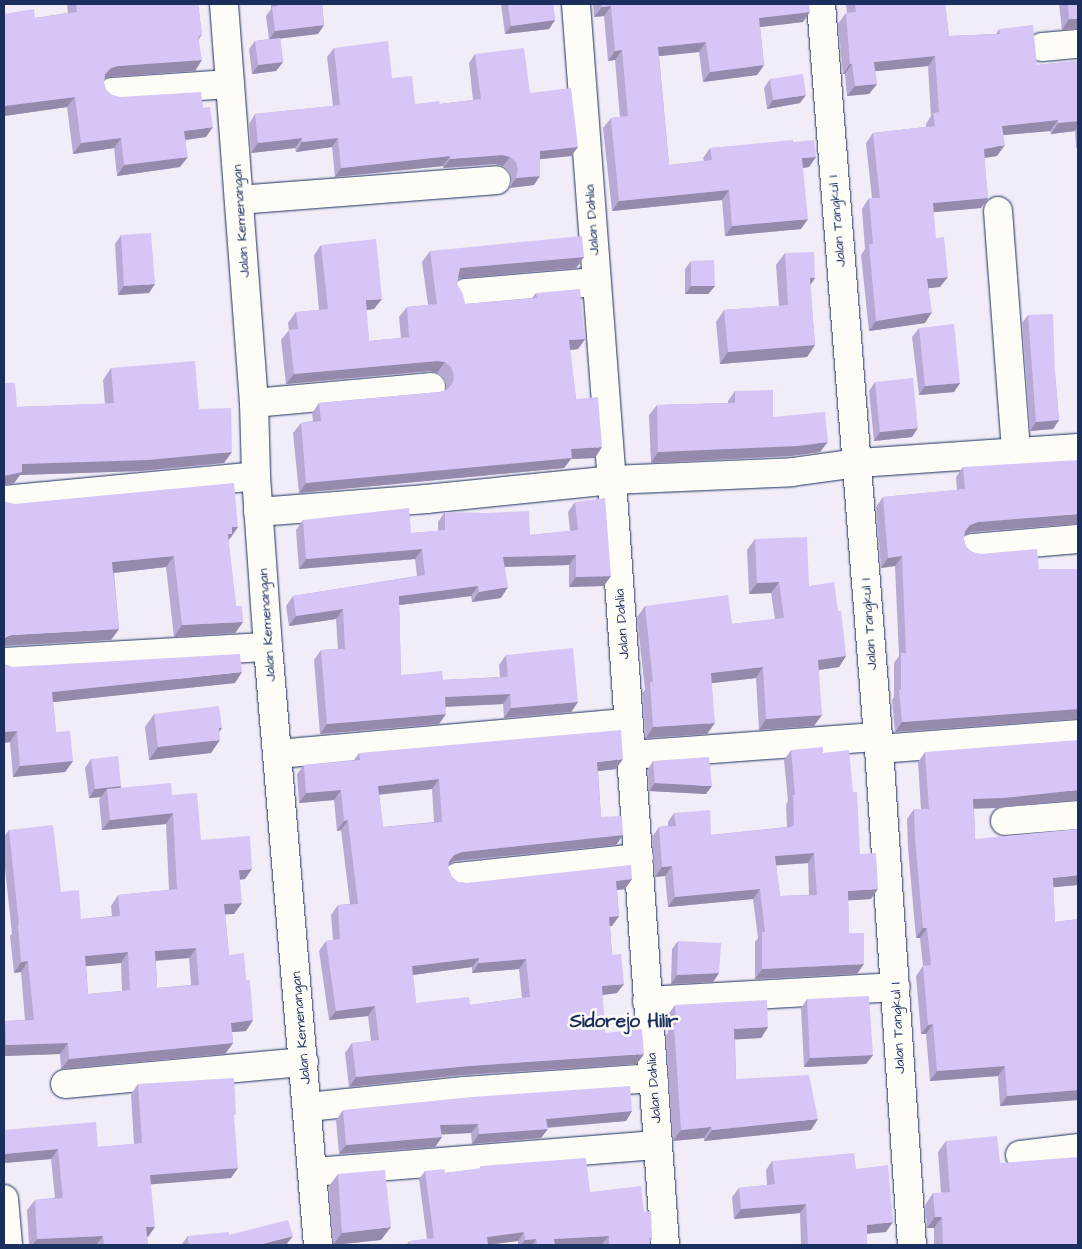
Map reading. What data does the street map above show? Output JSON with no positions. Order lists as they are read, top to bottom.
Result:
{
  "streets": {
    "street": ["Jalan Dahlia", "Jalan Kemenangan", "Jalan Tangkul I"]
  },
  "districts": ["Sidorejo Hilir"]
}
